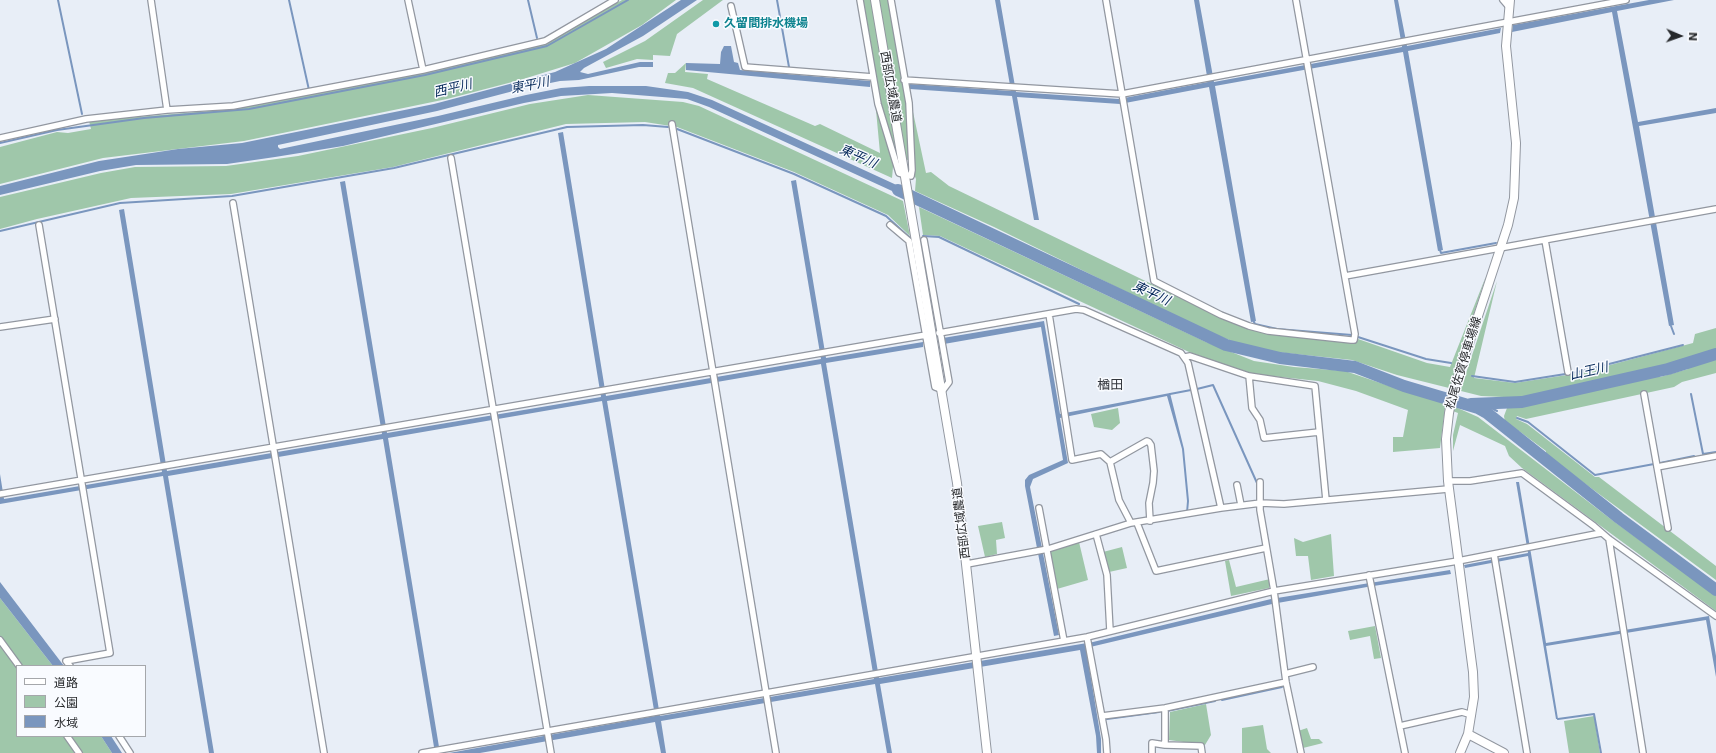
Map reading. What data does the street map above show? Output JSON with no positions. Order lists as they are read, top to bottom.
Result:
{
  "streets": {
    "street": ["西部広域農道", "松尾佐賀停車場線"]
  },
  "districts": ["楢田"],
  "water": ["東平川", "西平川", "山王川"],
  "places": ["久留間排水機場"],
  "legend": ["道路", "公園", "水域"],
  "north": "right"
}
